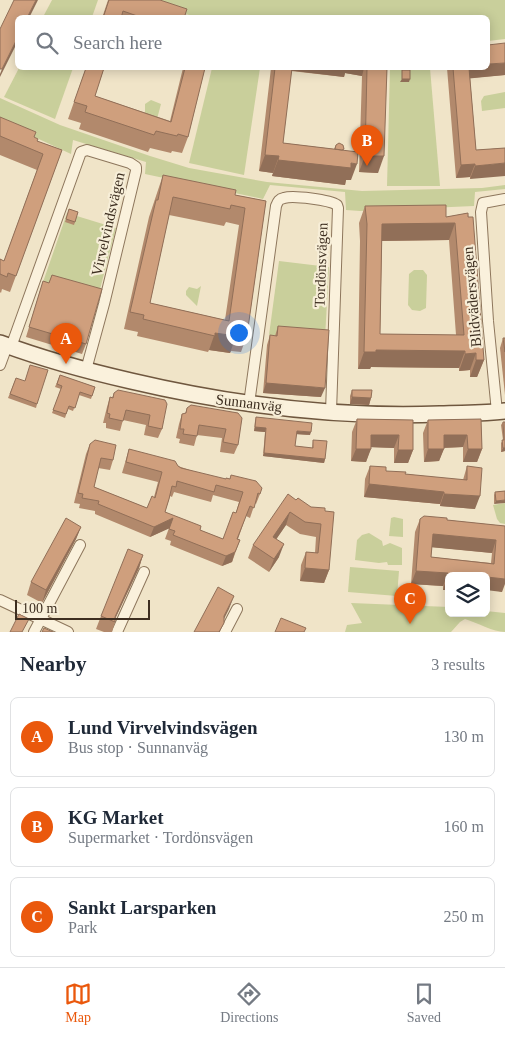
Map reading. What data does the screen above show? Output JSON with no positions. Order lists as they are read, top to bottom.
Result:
{
  "streets": {
    "street": [
      "Virvelvindsvägen",
      "Tordönsvägen",
      "Blidvädersvägen",
      "Sunnanväg"
    ]
  },
  "crossings": [
    ["Virvelvindsvägen", "Sunnanväg"],
    ["Tordönsvägen", "Sunnanväg"],
    ["Blidvädersvägen", "Sunnanväg"]
  ],
  "scale_bar": "100 m",
  "page": {
    "search": "Search here",
    "pins": ["B", "A", "C"],
    "scale": "100 m",
    "heading": ["Nearby", "3 results"],
    "list": [
      {
        "mark": "A",
        "name": "Lund Virvelvindsvägen",
        "note": "Bus stop · Sunnanväg",
        "value": "130 m"
      },
      {
        "mark": "B",
        "name": "KG Market",
        "note": "Supermarket · Tordönsvägen",
        "value": "160 m"
      },
      {
        "mark": "C",
        "name": "Sankt Larsparken",
        "note": "Park",
        "value": "250 m"
      }
    ],
    "nav": ["Map", "Directions", "Saved"]
  }
}
